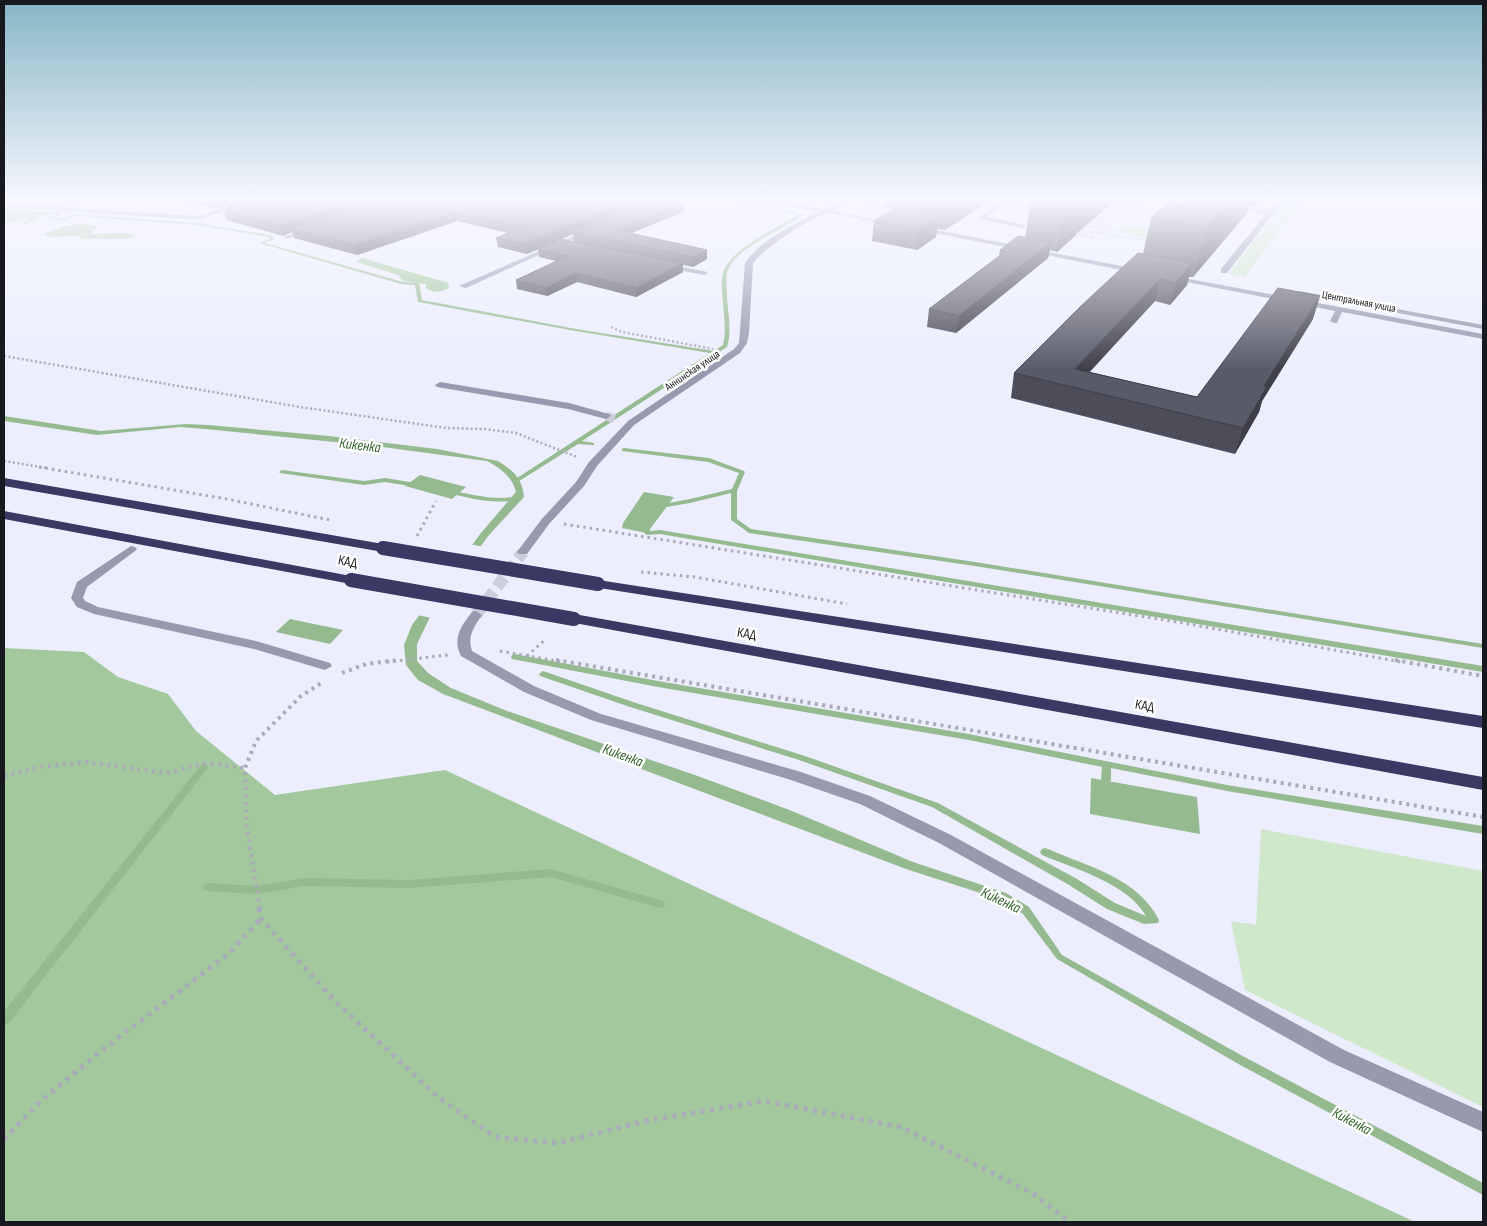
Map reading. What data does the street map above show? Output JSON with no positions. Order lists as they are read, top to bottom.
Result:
{
  "streets": {
    "highway": ["КАД"],
    "street": ["Центральная улица", "Аннинская улица"]
  },
  "water": ["Кикенка"]
}
